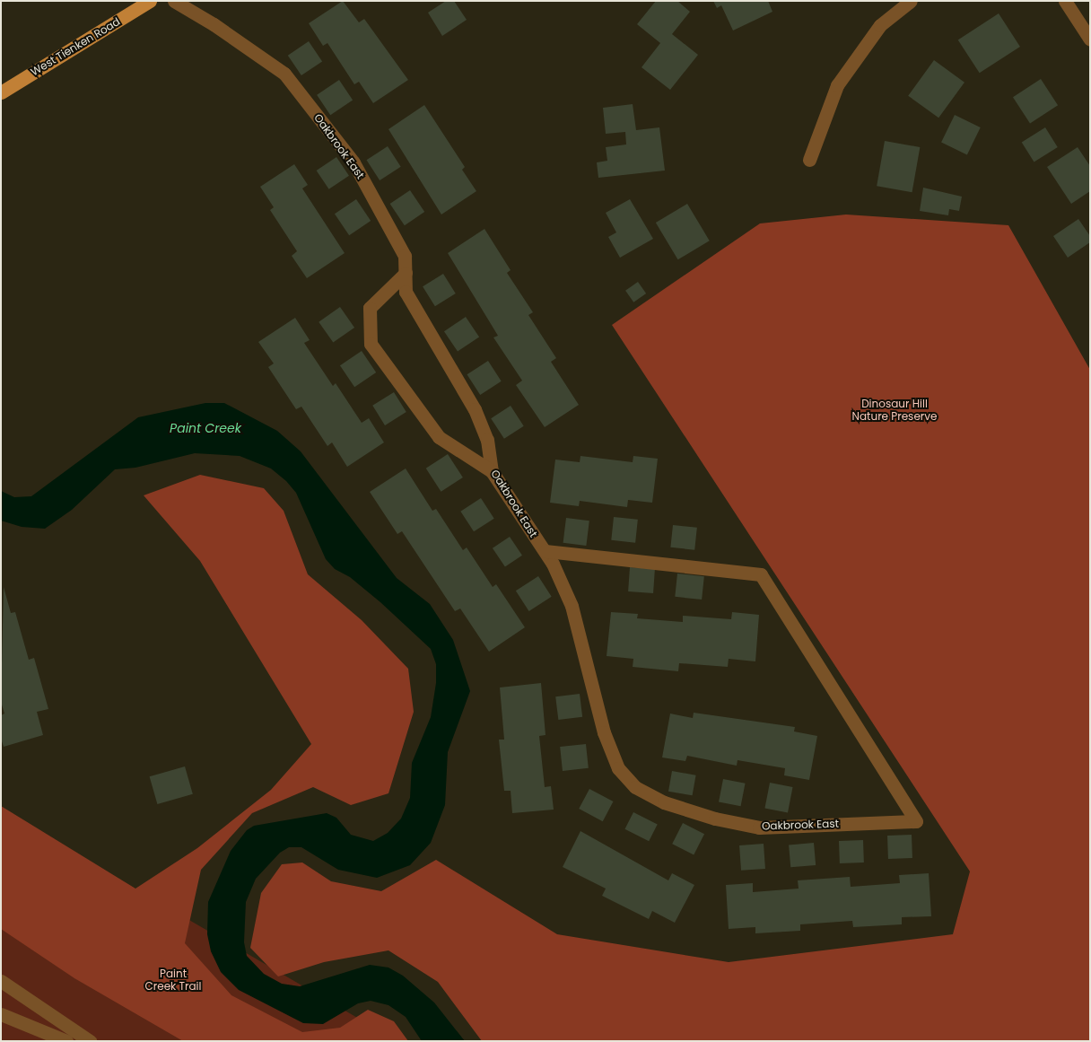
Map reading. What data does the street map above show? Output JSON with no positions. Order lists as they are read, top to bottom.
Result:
{
  "streets": {
    "main road": ["West Tienken Road"],
    "street": ["Oakbrook East"]
  },
  "water": ["Paint Creek"],
  "parks": ["Dinosaur Hill Nature Preserve", "Paint Creek Trail"]
}
